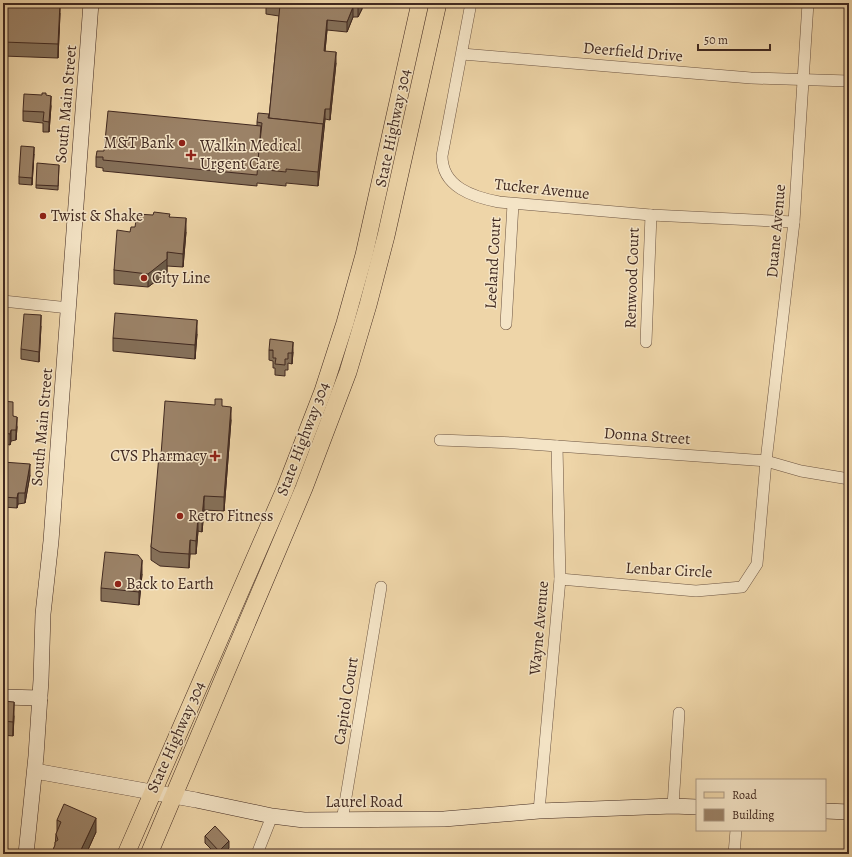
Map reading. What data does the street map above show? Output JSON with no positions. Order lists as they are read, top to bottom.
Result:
{
  "streets": {
    "main road": ["State Highway 304"],
    "street": [
      "Deerfield Drive",
      "South Main Street",
      "Tucker Avenue",
      "Duane Avenue",
      "Leeland Court",
      "Renwood Court",
      "Donna Street",
      "Lenbar Circle",
      "Wayne Avenue",
      "Capitol Court",
      "Laurel Road"
    ]
  },
  "crossings": [
    ["Deerfield Drive", "Tucker Avenue"],
    ["Deerfield Drive", "Duane Avenue"],
    ["South Main Street", "Laurel Road"],
    ["State Highway 304", "Laurel Road"],
    ["Tucker Avenue", "Duane Avenue"],
    ["Tucker Avenue", "Leeland Court"],
    ["Tucker Avenue", "Renwood Court"],
    ["Duane Avenue", "Donna Street"],
    ["Duane Avenue", "Lenbar Circle"],
    ["Donna Street", "Lenbar Circle"],
    ["Donna Street", "Wayne Avenue"],
    ["Lenbar Circle", "Wayne Avenue"],
    ["Wayne Avenue", "Laurel Road"],
    ["Capitol Court", "Laurel Road"]
  ],
  "places": {
    "other": [
      "M&T Bank",
      "Twist & Shake",
      "City Line",
      "Retro Fitness",
      "Back to Earth"
    ],
    "health": ["Walkin Medical Urgent Care", "CVS Pharmacy"]
  },
  "legend": ["Road", "Building"],
  "scale_bar": "50 m"
}
